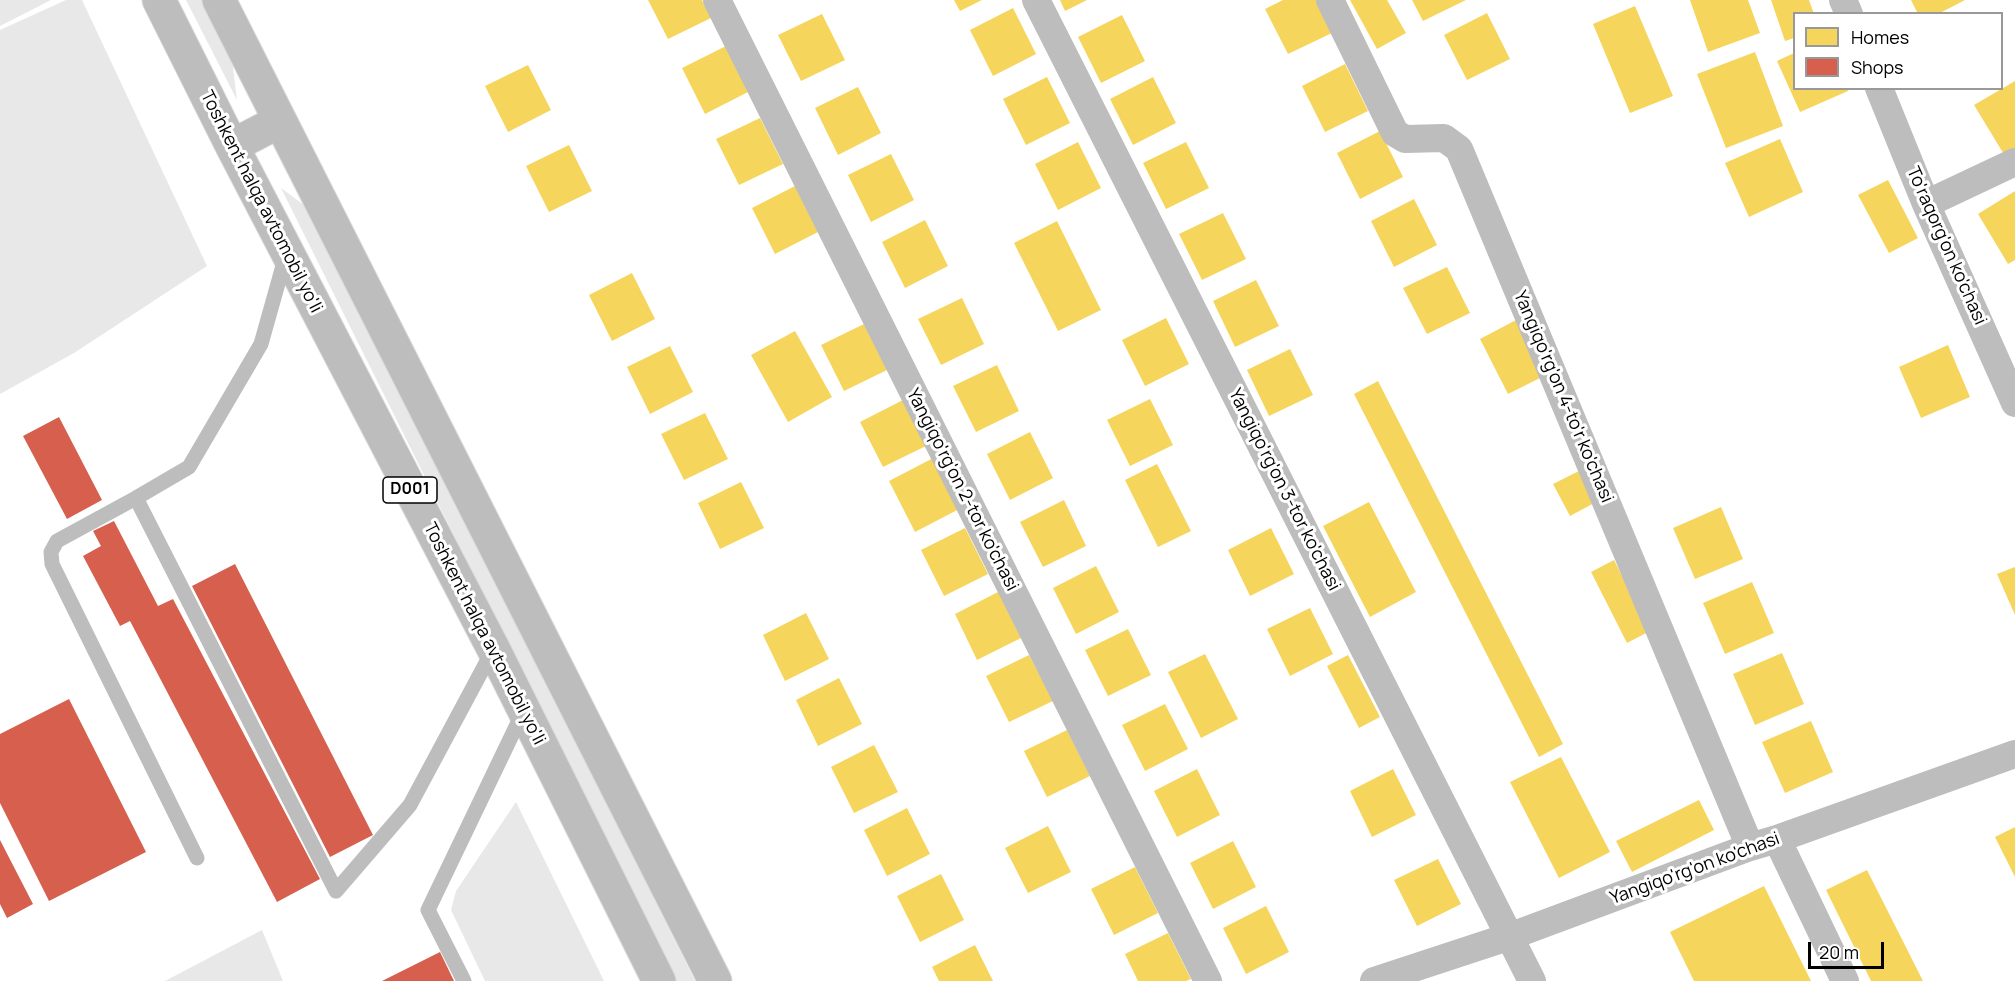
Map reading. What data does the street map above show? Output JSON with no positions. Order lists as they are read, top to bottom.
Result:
{
  "streets": {
    "highway": ["Toshkent halqa avtomobil yo'li", "D001"],
    "street": [
      "To'raqorg'on ko'chasi",
      "Yangiqo'rg'on 4-to'r ko'chasi",
      "Yangiqo'rg'on 2-tor ko'chasi",
      "Yangiqo'rg'on 3-tor ko'chasi",
      "Yangiqo'rg'on ko'chasi"
    ]
  },
  "crossings": [
    ["Yangiqo'rg'on 4-to'r ko'chasi", "Yangiqo'rg'on ko'chasi"],
    ["Yangiqo'rg'on 3-tor ko'chasi", "Yangiqo'rg'on ko'chasi"]
  ],
  "legend": ["Homes", "Shops"],
  "scale_bar": "20 m"
}
